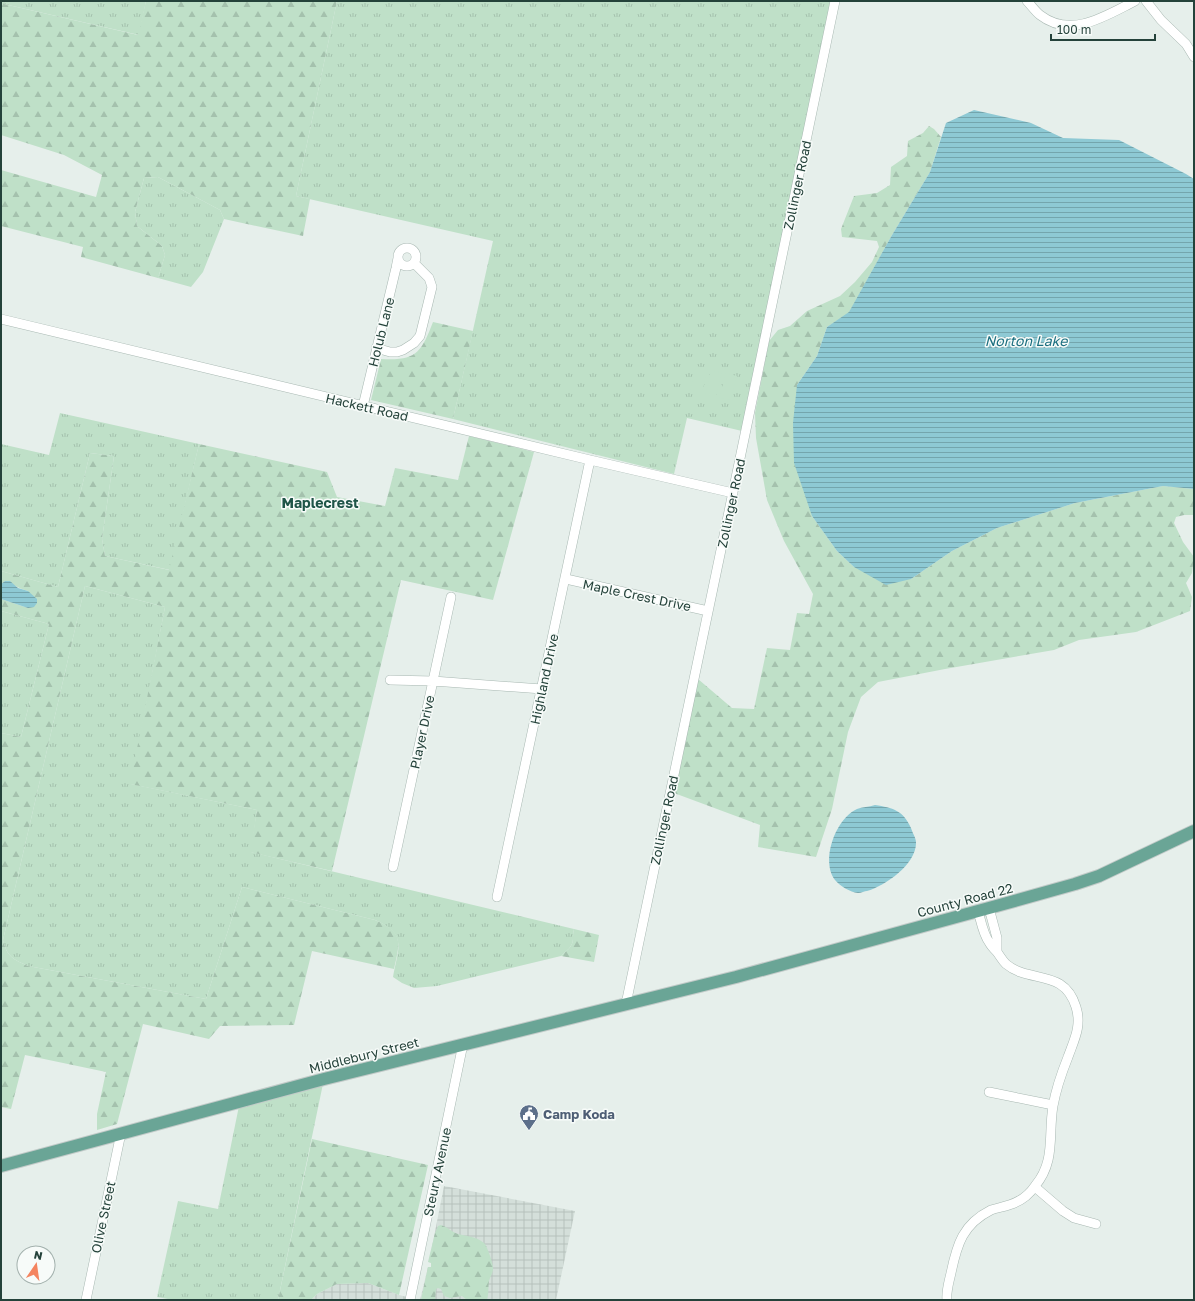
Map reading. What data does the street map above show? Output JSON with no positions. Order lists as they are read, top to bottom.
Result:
{
  "streets": {
    "main road": ["County Road 22", "Middlebury Street"],
    "street": [
      "Zollinger Road",
      "Holub Lane",
      "Hackett Road",
      "Maple Crest Drive",
      "Highland Drive",
      "Player Drive",
      "Steury Avenue",
      "Olive Street"
    ]
  },
  "crossings": [
    ["Zollinger Road", "Hackett Road"],
    ["Zollinger Road", "Maple Crest Drive"],
    ["Zollinger Road", "Middlebury Street"],
    ["Holub Lane", "Hackett Road"],
    ["Hackett Road", "Highland Drive"],
    ["Maple Crest Drive", "Highland Drive"],
    ["County Road 22", "Middlebury Street"],
    ["Middlebury Street", "Steury Avenue"],
    ["Middlebury Street", "Olive Street"]
  ],
  "districts": ["Maplecrest"],
  "water": ["Norton Lake"],
  "places": {
    "public building": ["Camp Koda"]
  },
  "scale_bar": "100 m",
  "north": "top"
}
